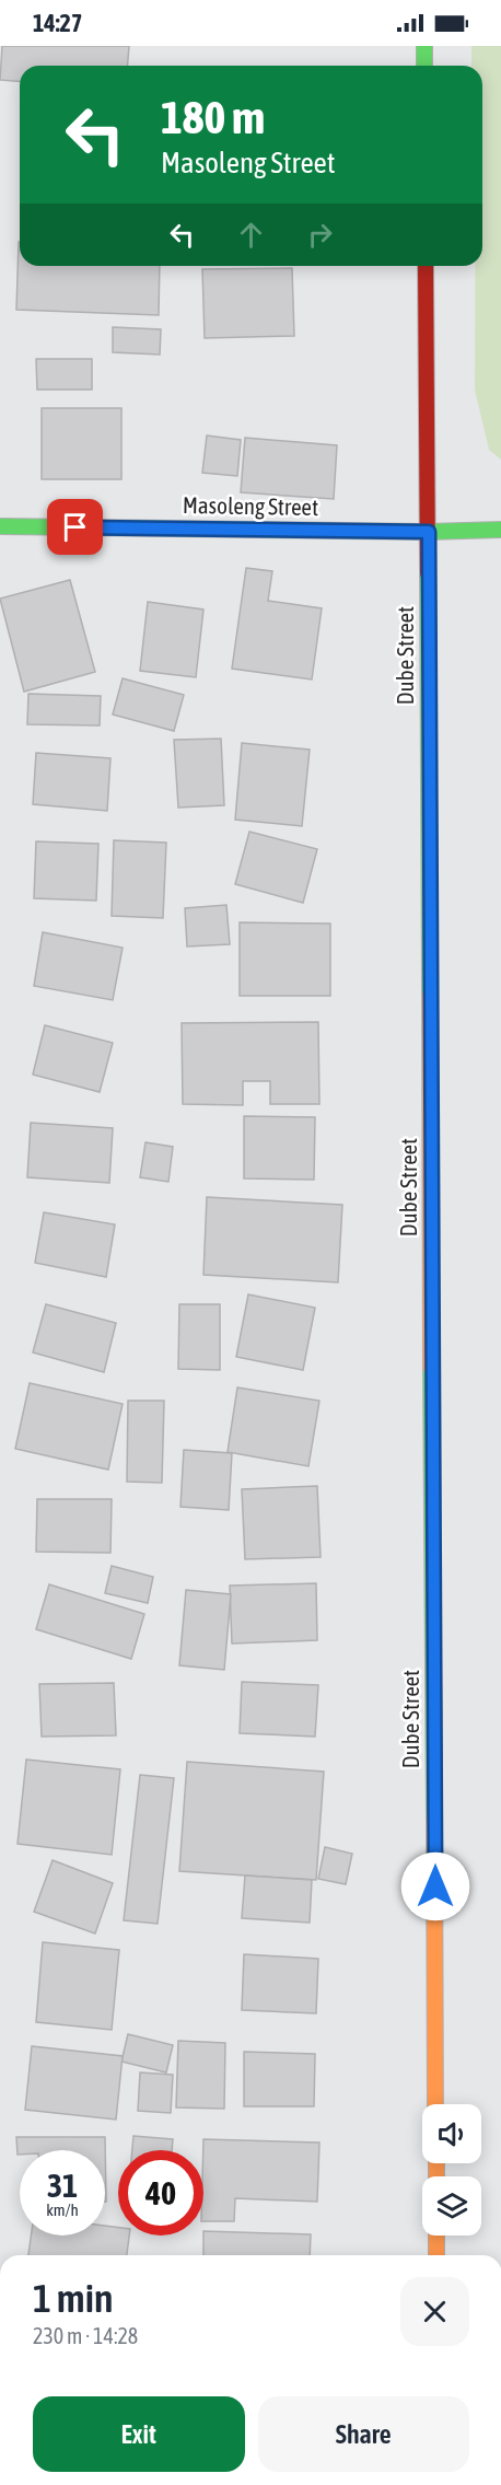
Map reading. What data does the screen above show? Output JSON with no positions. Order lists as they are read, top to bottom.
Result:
{
  "streets": {
    "street": ["Masoleng Street", "Dube Street"]
  },
  "crossings": [
    ["Masoleng Street", "Dube Street"]
  ],
  "page": {
    "status": "14:27",
    "turn": ["180 m", "Masoleng Street"],
    "speed": "31 km/h",
    "limit": "40",
    "heading": ["1 min", "230 m · 14:28"],
    "buttons": ["Exit", "Share"]
  }
}
